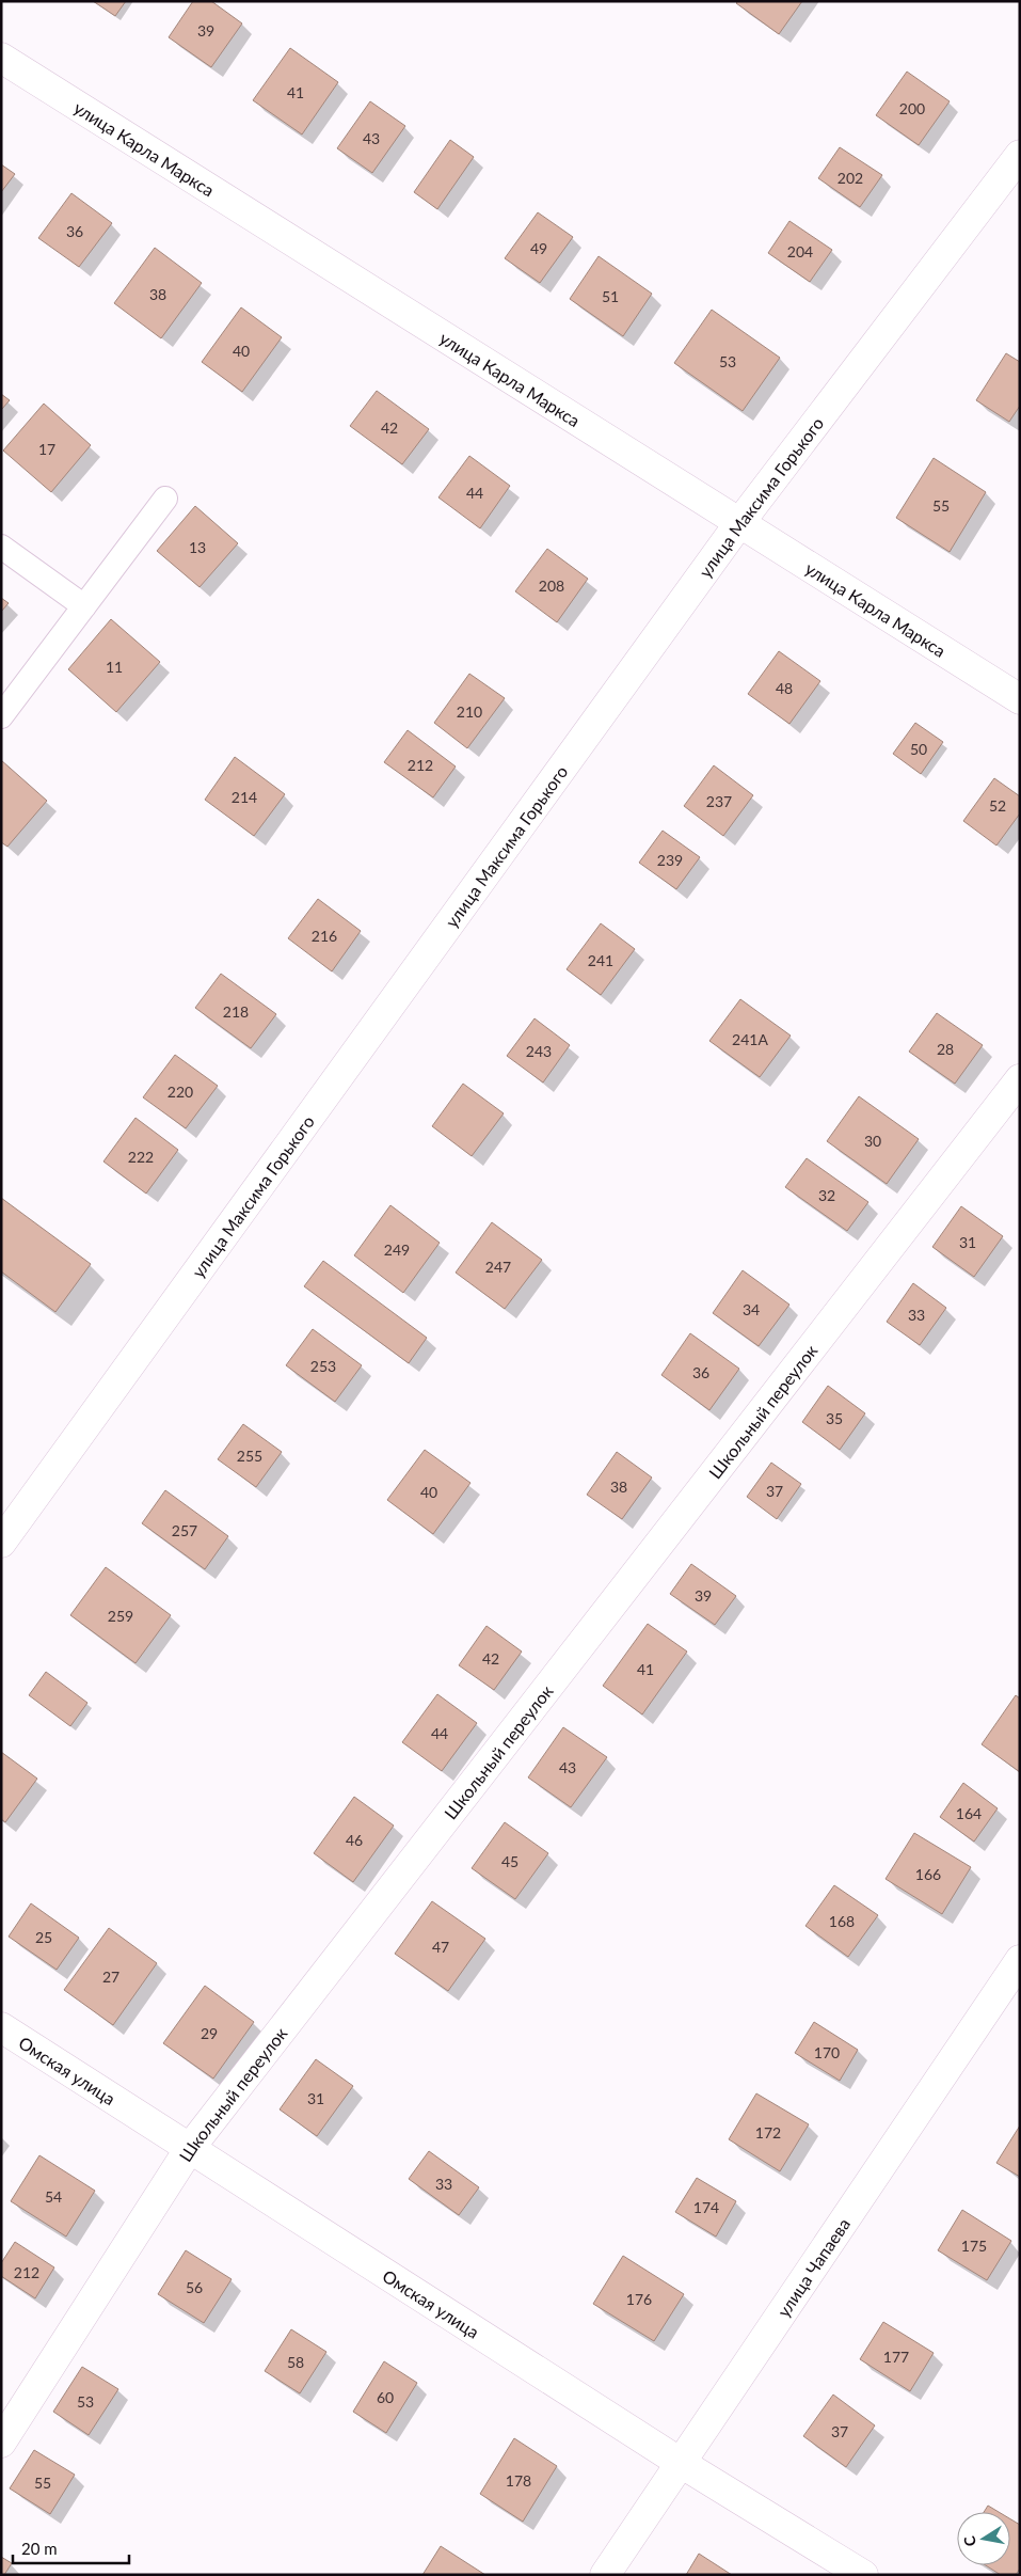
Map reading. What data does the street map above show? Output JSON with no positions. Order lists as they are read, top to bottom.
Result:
{
  "streets": {
    "street": [
      "улица Карла Маркса",
      "улица Максима Горького",
      "Школьный переулок",
      "Омская улица",
      "улица Чапаева"
    ]
  },
  "crossings": [
    ["улица Карла Маркса", "улица Максима Горького"],
    ["Школьный переулок", "Омская улица"],
    ["Омская улица", "улица Чапаева"]
  ],
  "house_numbers": [
    "39",
    "41",
    "200",
    "43",
    "202",
    "36",
    "49",
    "204",
    "38",
    "51",
    "40",
    "53",
    "42",
    "17",
    "44",
    "55",
    "13",
    "208",
    "11",
    "48",
    "210",
    "50",
    "212",
    "214",
    "237",
    "52",
    "239",
    "216",
    "241",
    "218",
    "241А",
    "28",
    "243",
    "220",
    "30",
    "222",
    "32",
    "31",
    "249",
    "247",
    "34",
    "33",
    "253",
    "36",
    "35",
    "255",
    "38",
    "37",
    "40",
    "257",
    "39",
    "259",
    "42",
    "41",
    "44",
    "43",
    "164",
    "46",
    "45",
    "166",
    "168",
    "25",
    "47",
    "27",
    "29",
    "170",
    "31",
    "172",
    "33",
    "54",
    "174",
    "175",
    "212",
    "56",
    "176",
    "177",
    "58",
    "60",
    "53",
    "37",
    "178",
    "55"
  ],
  "scale_bar": "20 m",
  "north": "left"
}
